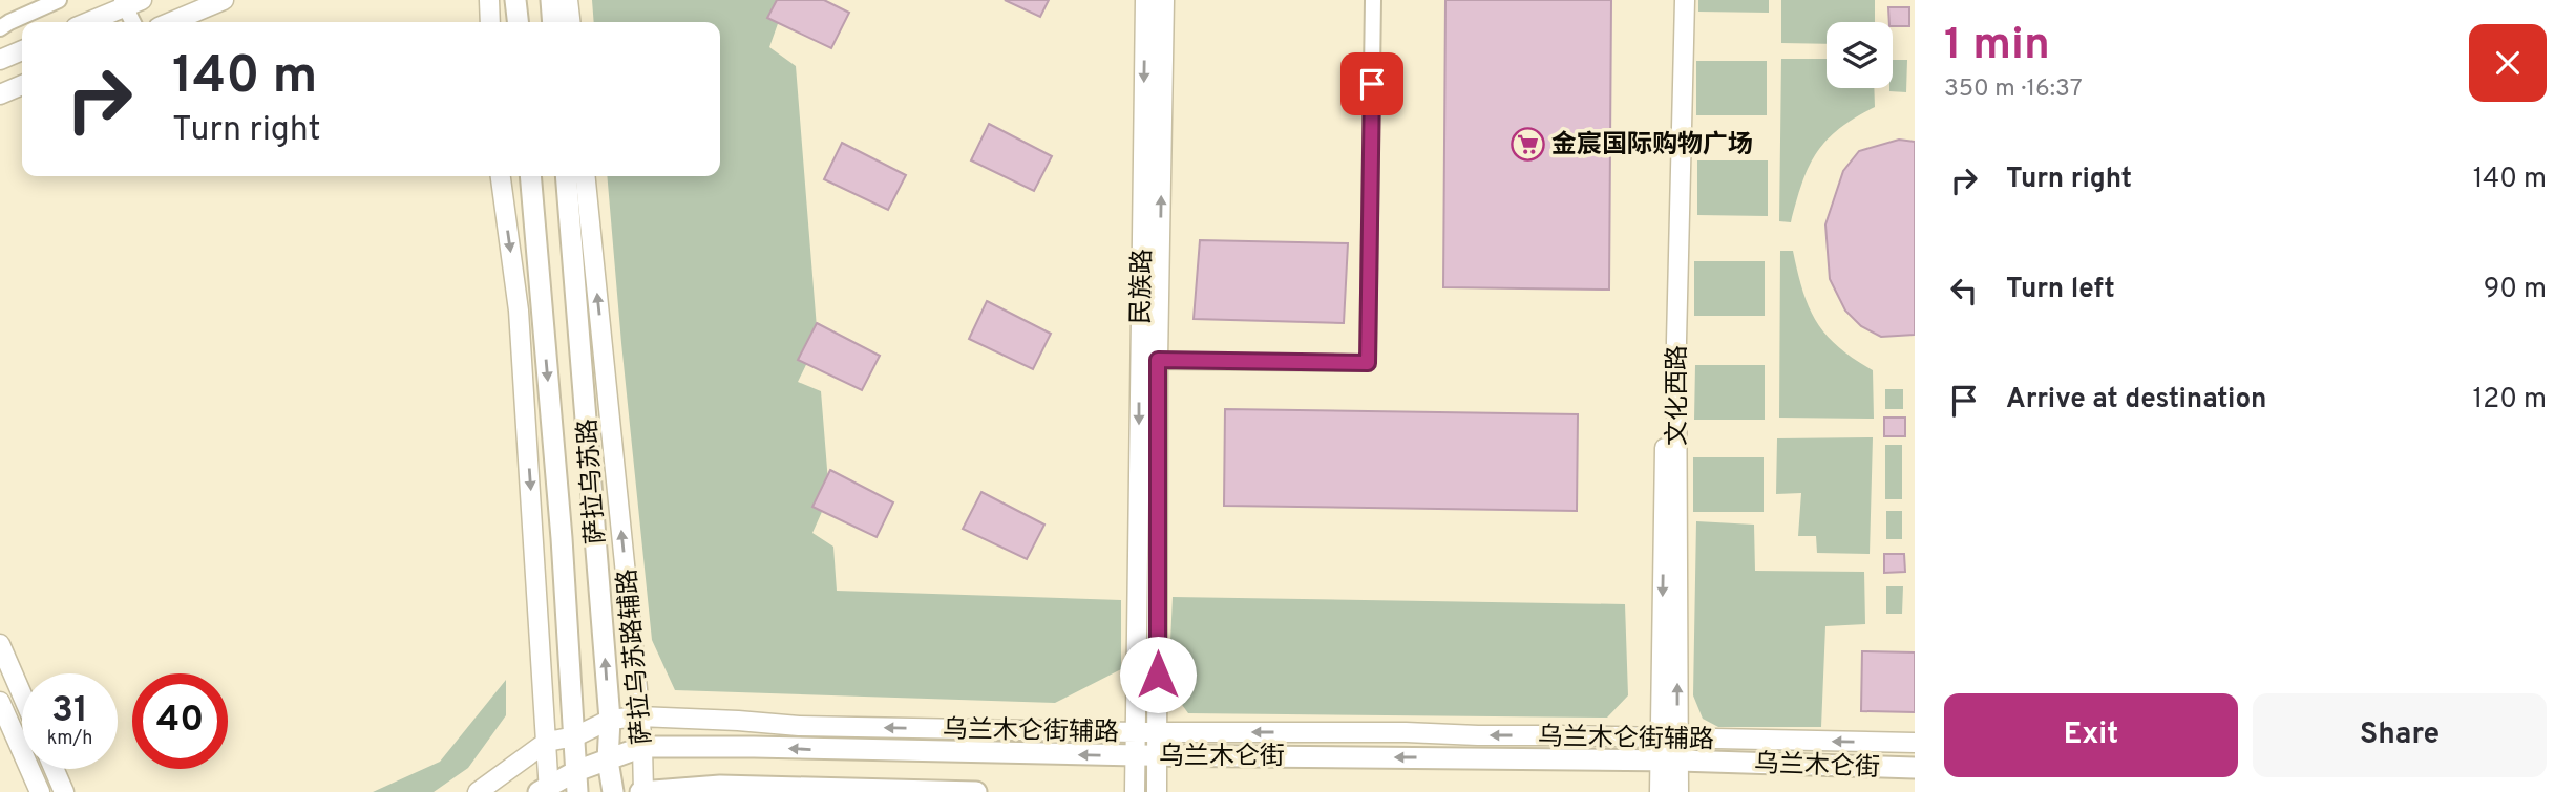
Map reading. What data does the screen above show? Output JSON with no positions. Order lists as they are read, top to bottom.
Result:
{
  "streets": {
    "main road": ["萨拉乌苏路", "乌兰木仑街"],
    "street": [
      "民族路",
      "文化西路",
      "萨拉乌苏路辅路",
      "乌兰木仑街辅路"
    ]
  },
  "crossings": [
    ["民族路", "乌兰木仑街辅路"],
    ["民族路", "乌兰木仑街"],
    ["文化西路", "乌兰木仑街辅路"],
    ["文化西路", "乌兰木仑街"],
    ["萨拉乌苏路", "乌兰木仑街辅路"],
    ["萨拉乌苏路", "乌兰木仑街"],
    ["萨拉乌苏路辅路", "乌兰木仑街辅路"],
    ["萨拉乌苏路辅路", "乌兰木仑街"]
  ],
  "one_way": ["乌兰木仑街辅路"],
  "places": {
    "supermarket": ["金宸国际购物广场"]
  },
  "page": {
    "heading": ["1 min", "350 m · 16:37"],
    "turn": ["140 m", "Turn right"],
    "list": [
      {
        "name": "Turn right",
        "value": "140 m"
      },
      {
        "name": "Turn left",
        "value": "90 m"
      },
      {
        "name": "Arrive at destination",
        "value": "120 m"
      }
    ],
    "speed": "31 km/h",
    "limit": "40",
    "buttons": ["Exit", "Share"]
  }
}
